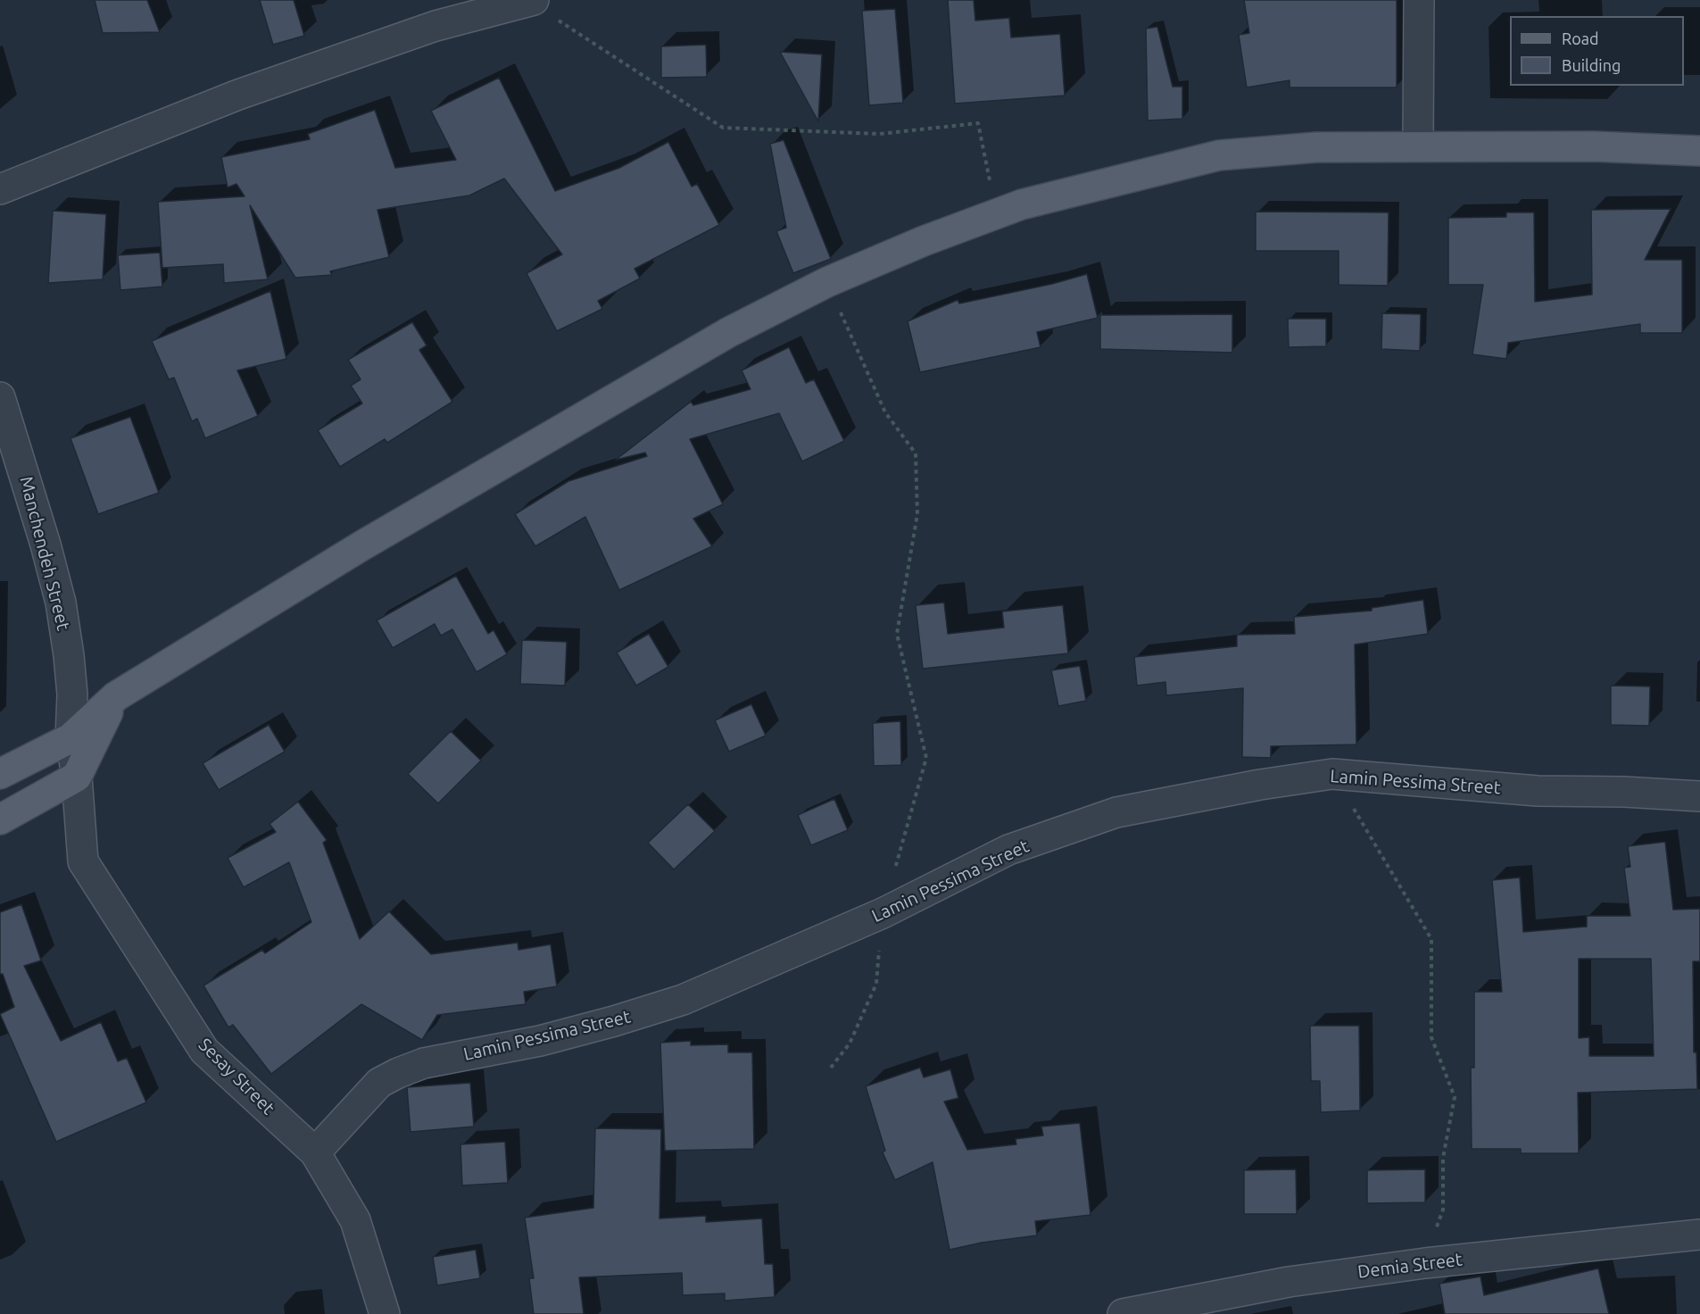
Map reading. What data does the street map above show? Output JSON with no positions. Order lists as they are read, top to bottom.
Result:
{
  "streets": {
    "street": [
      "Manchendeh Street",
      "Lamin Pessima Street",
      "Sesay Street",
      "Demia Street"
    ]
  },
  "crossings": [
    ["Manchendeh Street", "Sesay Street"],
    ["Lamin Pessima Street", "Sesay Street"]
  ],
  "legend": ["Road", "Building"]
}
